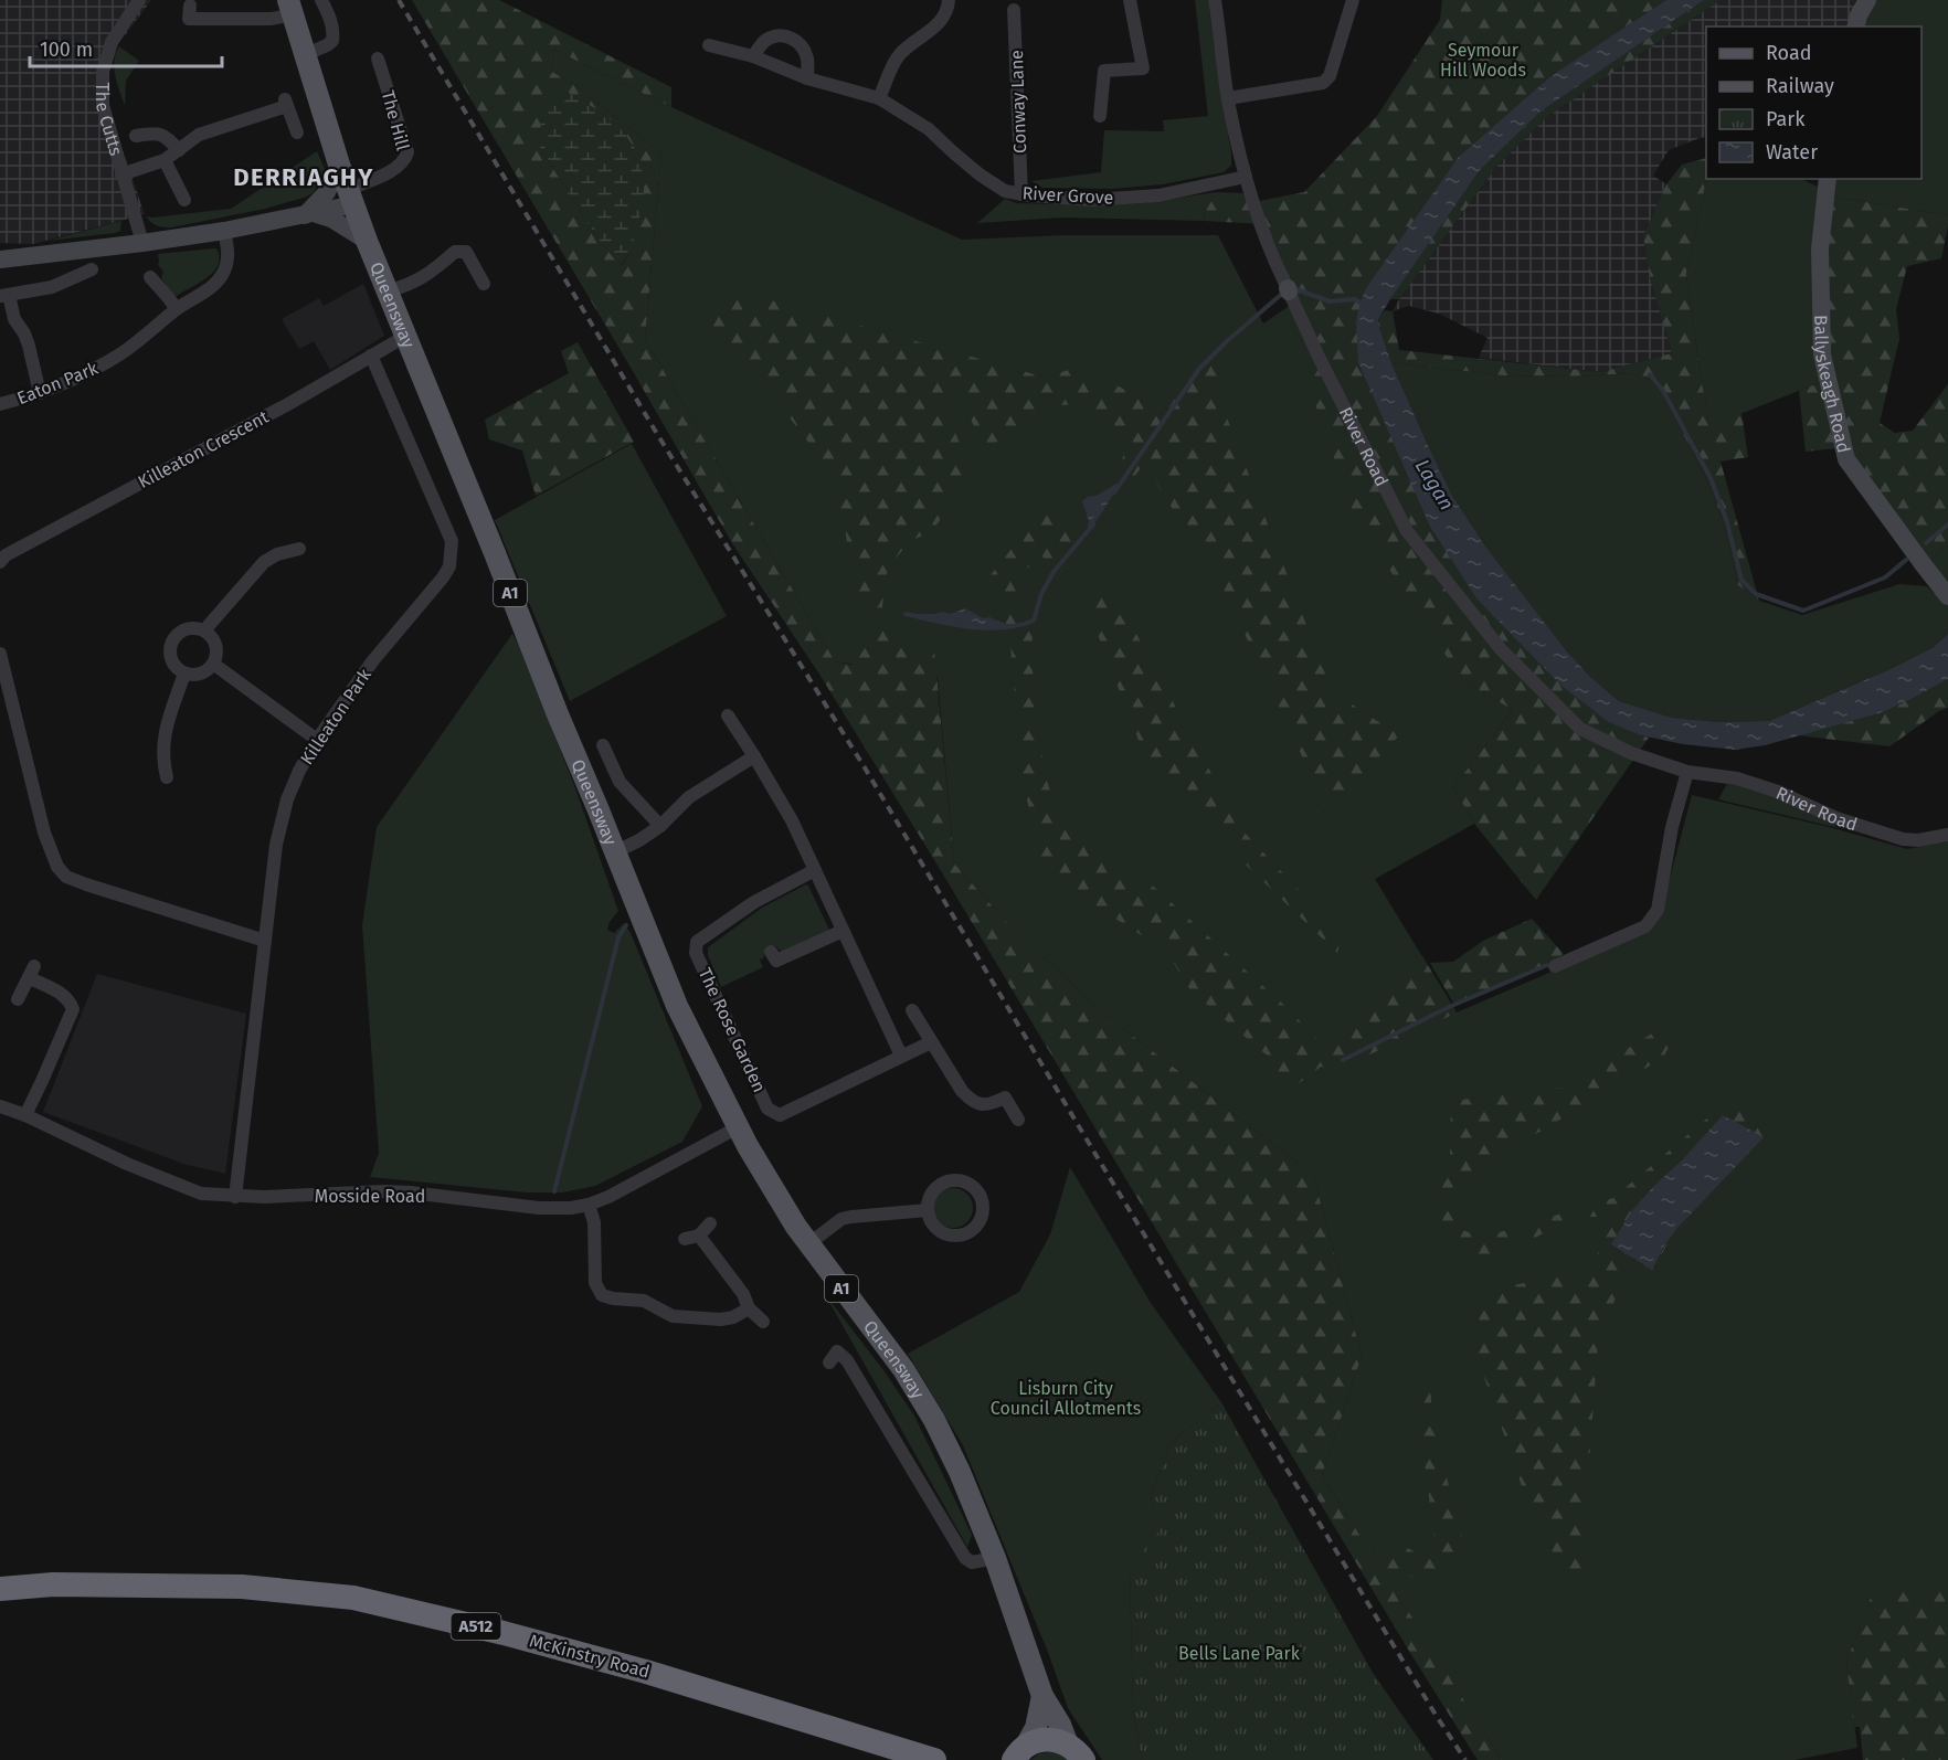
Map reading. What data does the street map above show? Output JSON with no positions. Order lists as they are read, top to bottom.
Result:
{
  "streets": {
    "highway": ["A1", "A512", "McKinstry Road"],
    "main road": ["Queensway", "Ballyskeagh Road"],
    "street": [
      "Conway Lane",
      "The Cutts",
      "The Hill",
      "River Grove",
      "Eaton Park",
      "River Road",
      "Killeaton Crescent",
      "Killeaton Park",
      "The Rose Garden",
      "Mosside Road"
    ]
  },
  "crossings": [
    ["Conway Lane", "River Grove"],
    ["The Hill", "Queensway"],
    ["River Grove", "River Road"],
    ["Queensway", "Killeaton Crescent"],
    ["Queensway", "A1"],
    ["Queensway", "Mosside Road"],
    ["Killeaton Crescent", "Killeaton Park"],
    ["Killeaton Park", "Mosside Road"]
  ],
  "districts": ["DERRIAGHY"],
  "water": ["Lagan"],
  "parks": ["Seymour Hill Woods", "Lisburn City Council Allotments", "Bells Lane Park"],
  "legend": [
    "Road",
    "Railway",
    "Park",
    "Water"
  ],
  "scale_bar": "100 m"
}
